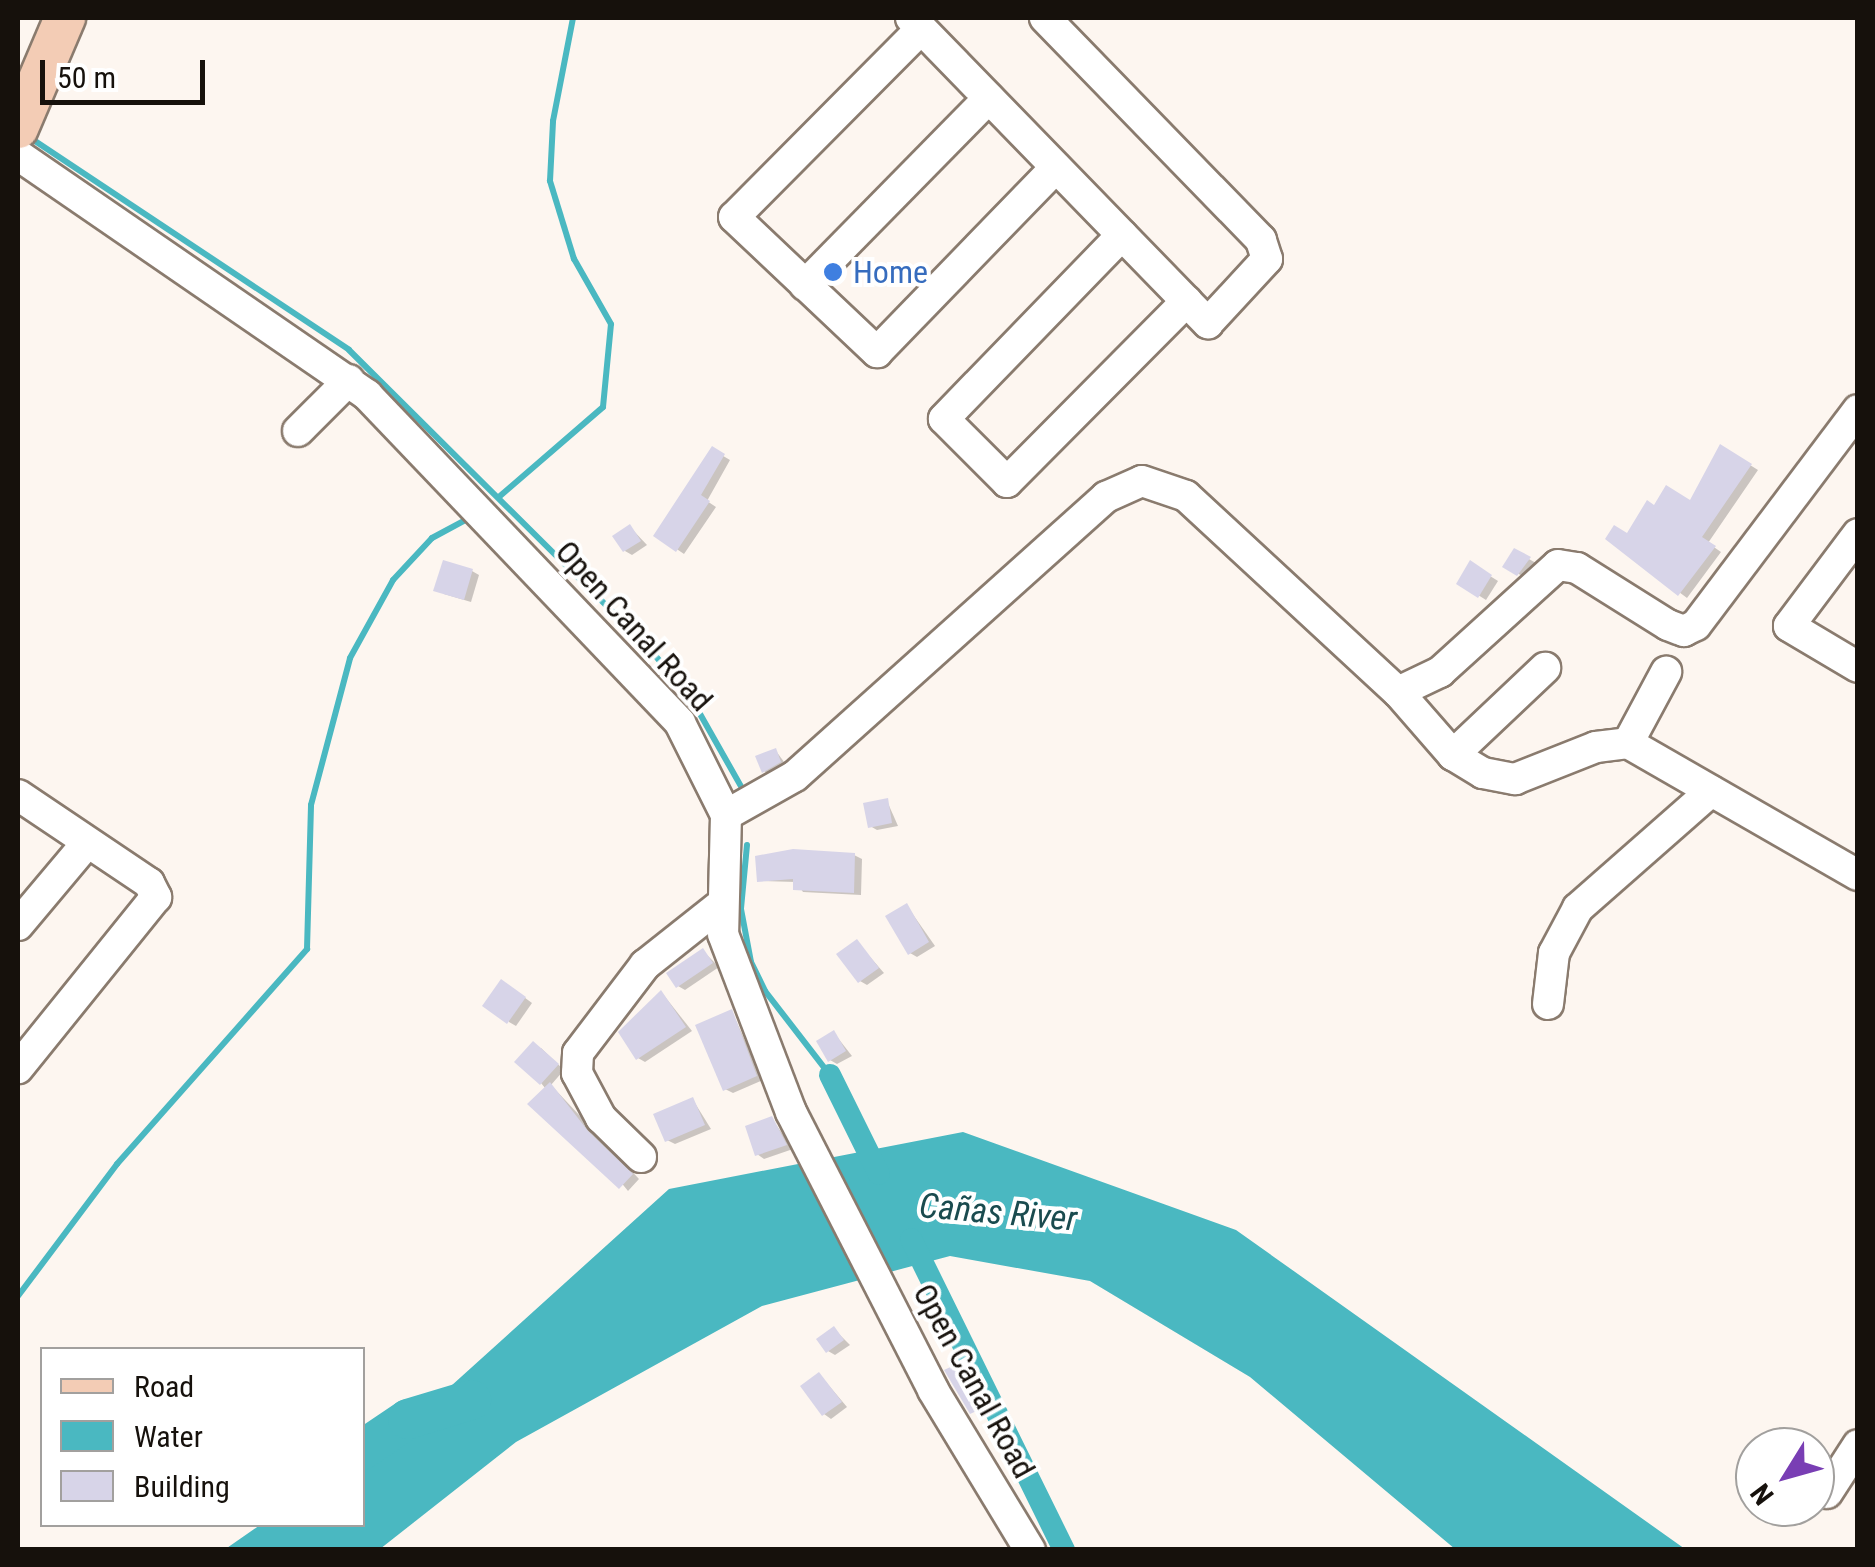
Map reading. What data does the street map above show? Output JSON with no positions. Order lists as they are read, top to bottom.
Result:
{
  "streets": {
    "street": ["Open Canal Road"]
  },
  "water": ["Cañas River"],
  "places": ["Home"],
  "legend": ["Road", "Water", "Building"],
  "scale_bar": "50 m",
  "north": "bottom left"
}
